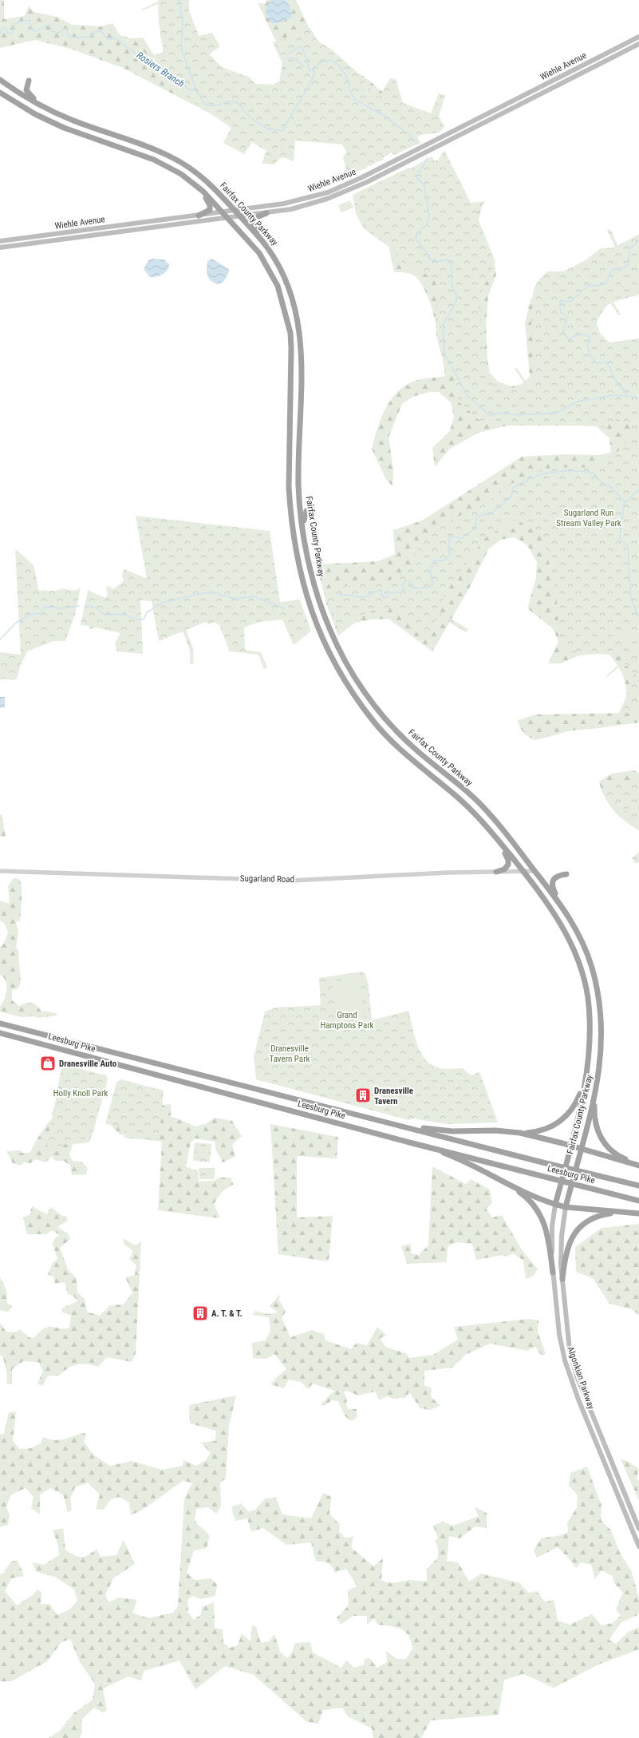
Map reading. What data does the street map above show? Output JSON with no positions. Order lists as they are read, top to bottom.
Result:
{
  "streets": {
    "highway": ["Fairfax County Parkway", "Leesburg Pike"],
    "main road": ["Wiehle Avenue", "Algonkian Parkway"],
    "street": ["Sugarland Road"]
  },
  "crossings": [
    ["Wiehle Avenue", "Fairfax County Parkway"],
    ["Fairfax County Parkway", "Sugarland Road"],
    ["Fairfax County Parkway", "Algonkian Parkway"]
  ],
  "water": ["Rosiers Branch"],
  "parks": [
    "Sugarland Run Stream Valley Park",
    "Grand Hamptons Park",
    "Dranesville Tavern Park",
    "Holly Knoll Park"
  ],
  "places": {
    "shop": ["Dranesville Auto"],
    "building": ["Dranesville Tavern", "A. T. & T."]
  }
}
